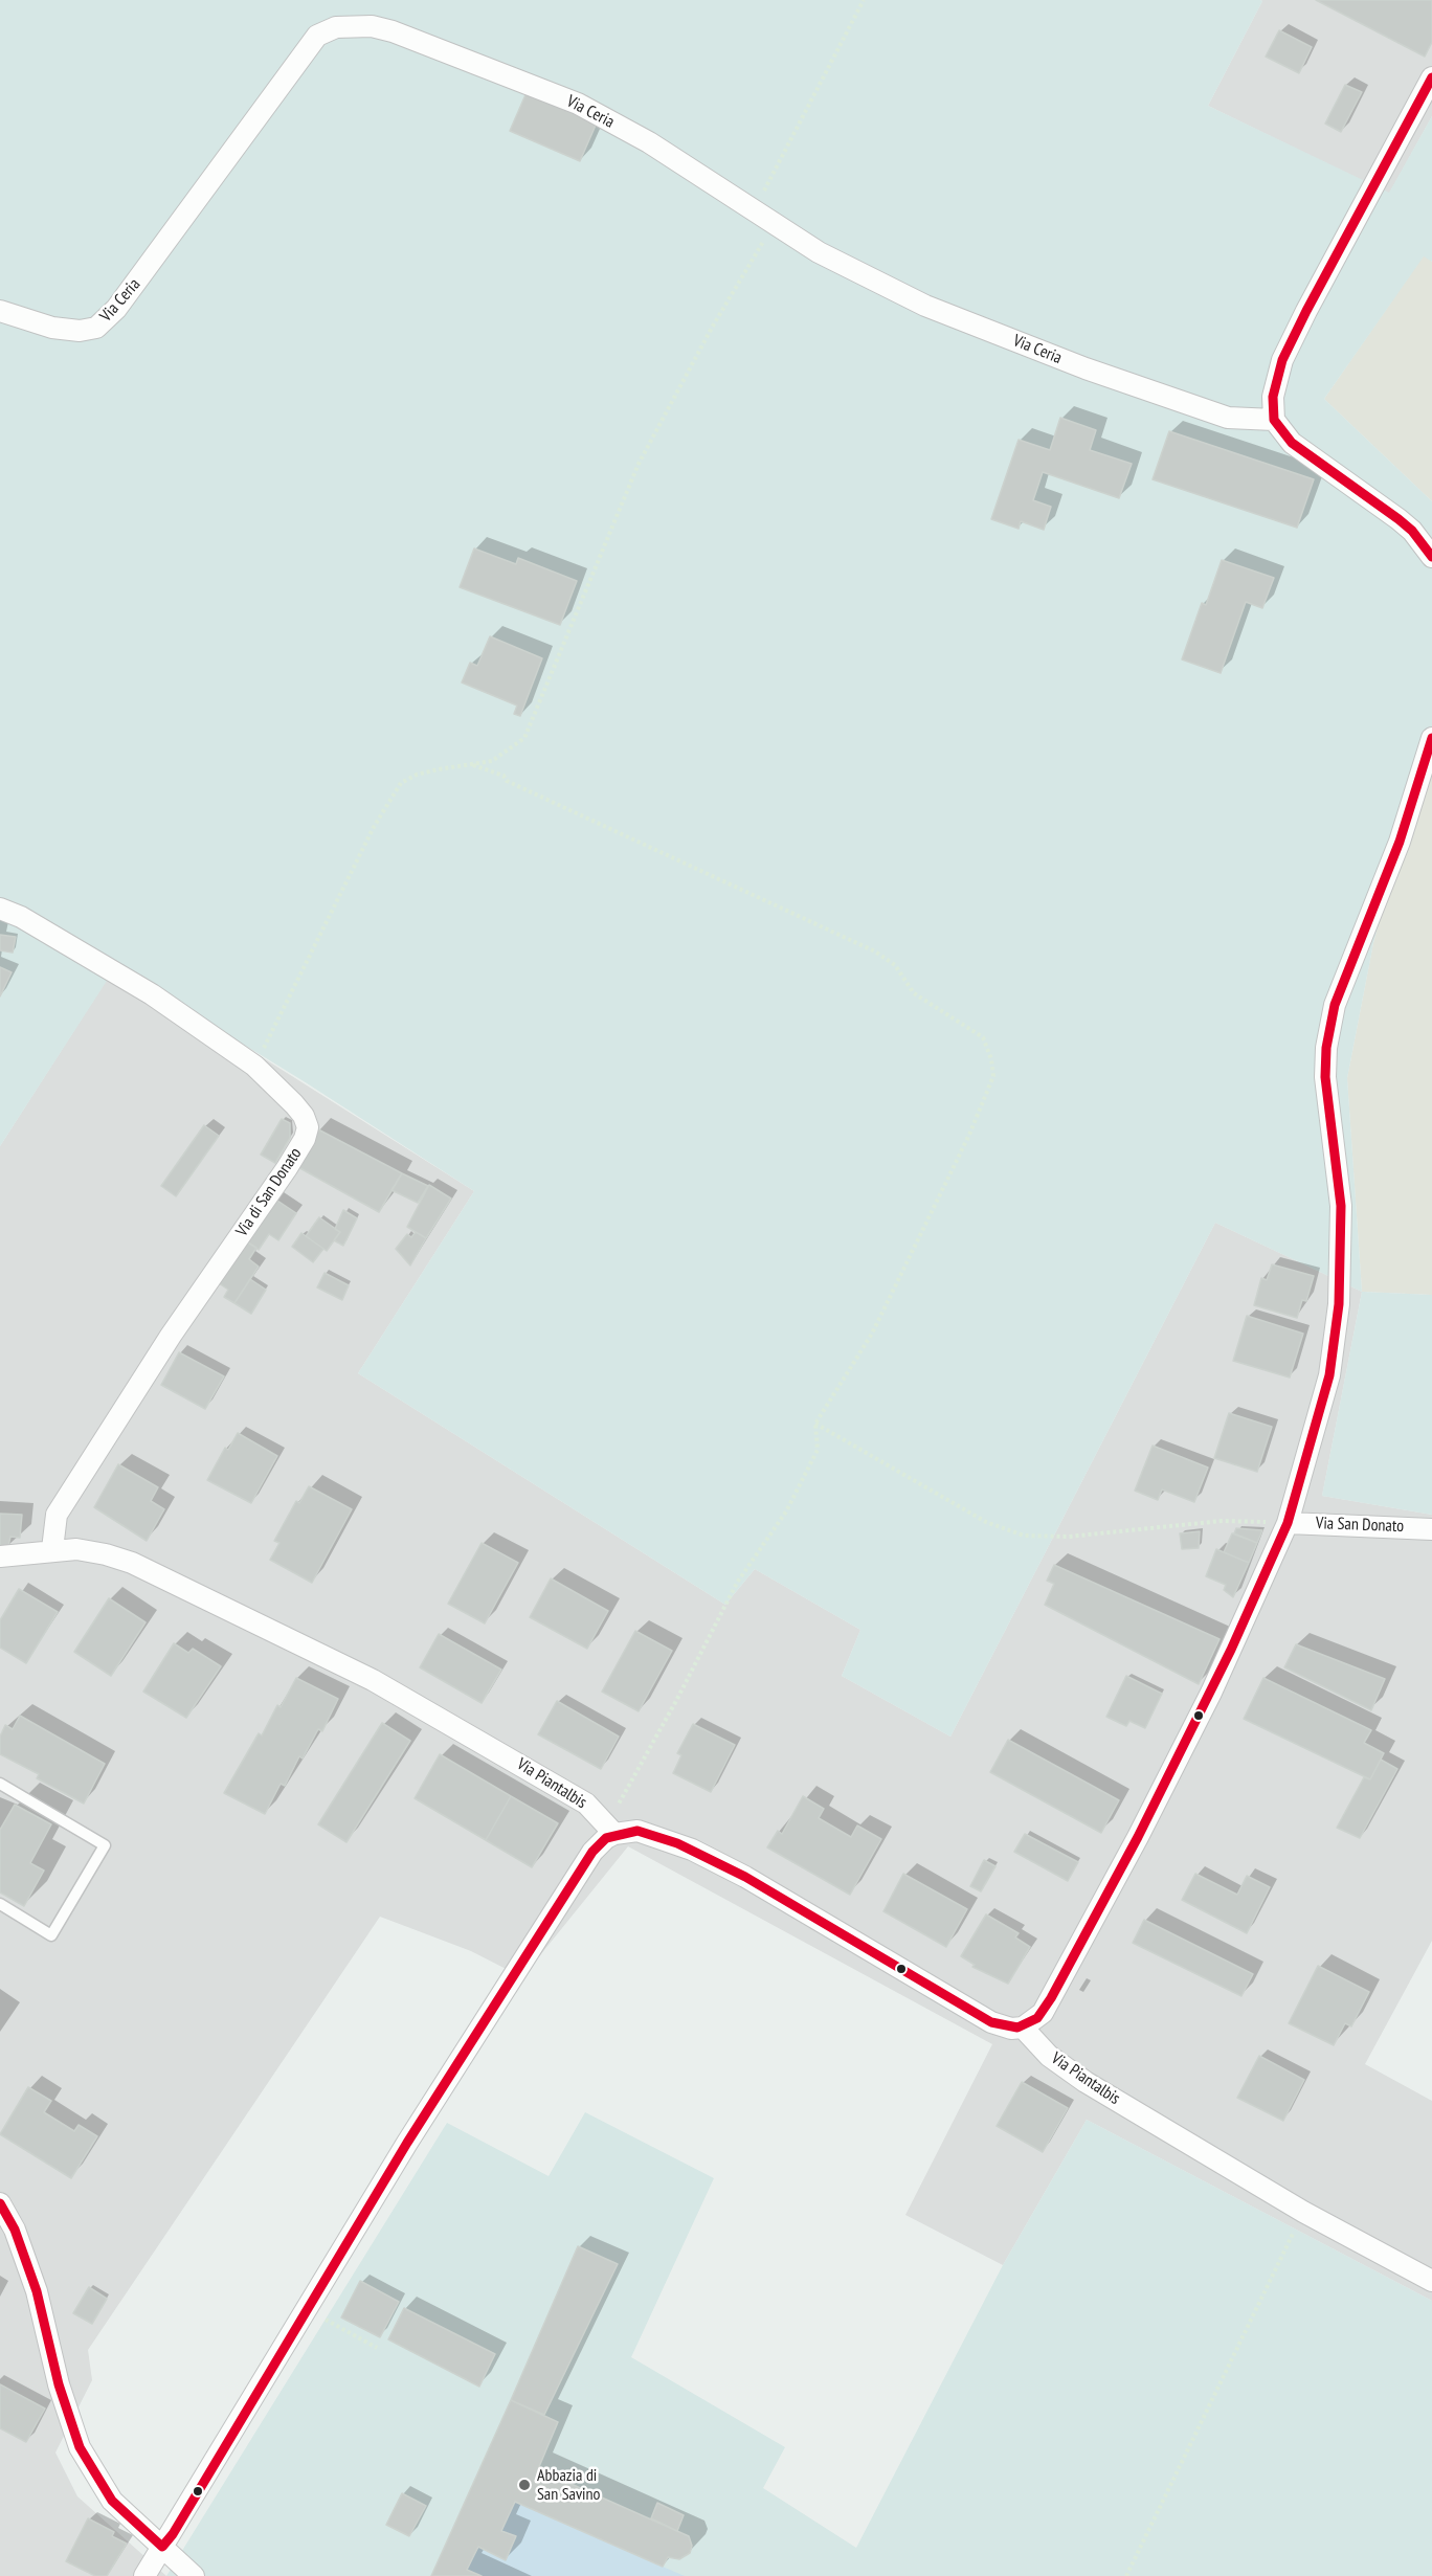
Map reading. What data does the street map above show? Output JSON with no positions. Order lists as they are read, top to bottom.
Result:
{
  "streets": {
    "street": [
      "Via Ceria",
      "Via di San Donato",
      "Via San Donato",
      "Via Piantalbis"
    ]
  },
  "crossings": [
    ["Via di San Donato", "Via Piantalbis"]
  ],
  "places": ["Abbazia di San Savino"]
}
